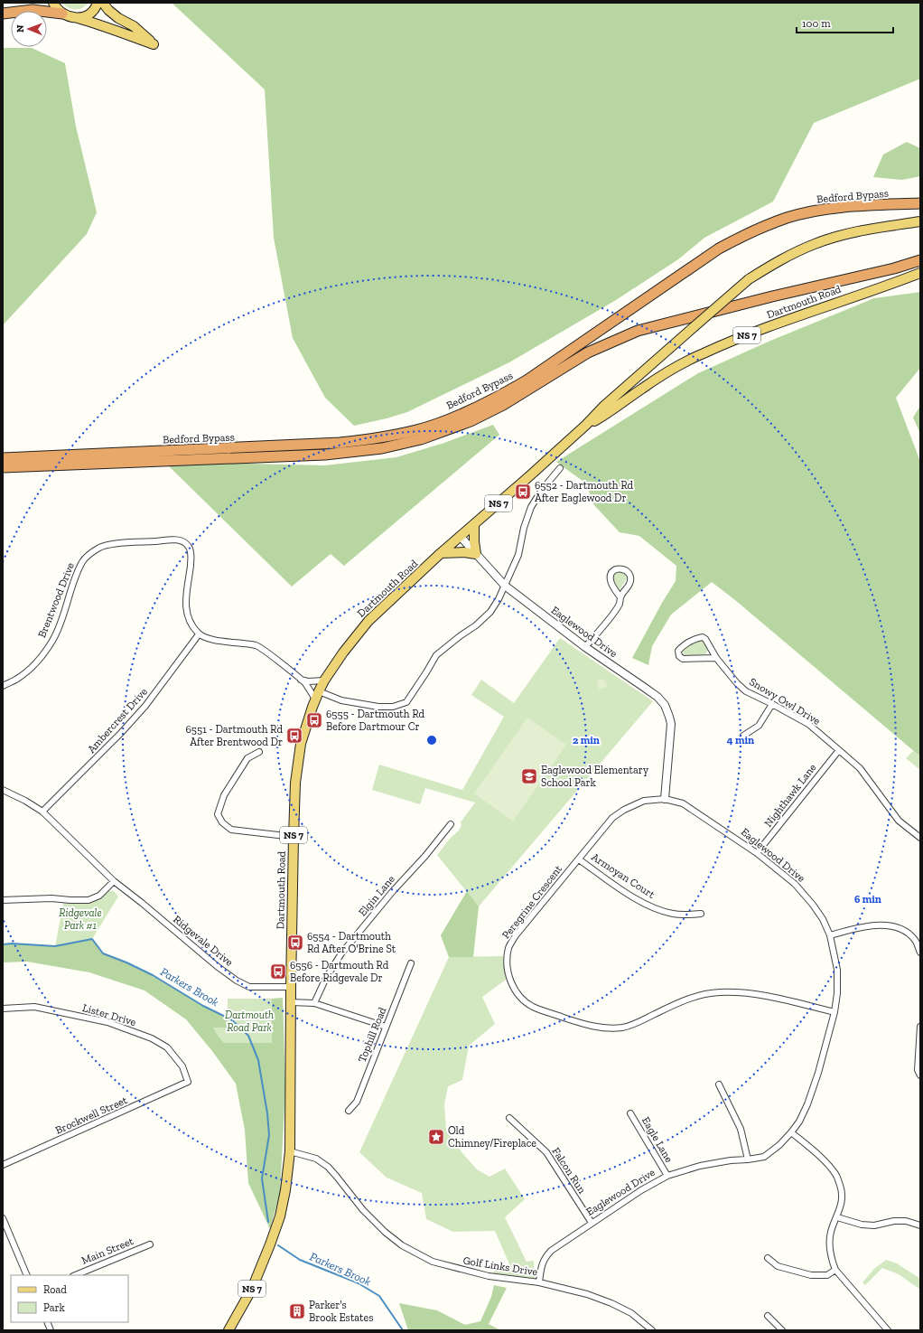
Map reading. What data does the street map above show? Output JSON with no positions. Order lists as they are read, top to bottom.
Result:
{
  "streets": {
    "highway": ["Bedford Bypass"],
    "main road": ["Dartmouth Road", "NS 7"],
    "street": [
      "Brentwood Drive",
      "Eaglewood Drive",
      "Snowy Owl Drive",
      "Ambercrest Drive",
      "Nighthawk Lane",
      "Armoyan Court",
      "Elgin Lane",
      "Peregrine Crescent",
      "Ridgevale Drive",
      "Lister Drive",
      "Tophill Road",
      "Brockwell Street",
      "Eagle Lane",
      "Falcon Run",
      "Main Street",
      "Golf Links Drive"
    ]
  },
  "crossings": [
    ["Dartmouth Road", "Eaglewood Drive"],
    ["Dartmouth Road", "Ridgevale Drive"],
    ["Dartmouth Road", "Golf Links Drive"],
    ["Brentwood Drive", "Ambercrest Drive"],
    ["Eaglewood Drive", "Nighthawk Lane"],
    ["Eaglewood Drive", "Peregrine Crescent"],
    ["Eaglewood Drive", "Eagle Lane"],
    ["Eaglewood Drive", "Falcon Run"],
    ["Eaglewood Drive", "Golf Links Drive"],
    ["Snowy Owl Drive", "Nighthawk Lane"],
    ["Ambercrest Drive", "Ridgevale Drive"],
    ["Armoyan Court", "Peregrine Crescent"],
    ["Lister Drive", "Brockwell Street"]
  ],
  "water": ["Parkers Brook"],
  "parks": ["Ridgevale Park #1", "Dartmouth Road Park"],
  "places": {
    "bus stop": [
      "6552 - Dartmouth Rd After Eaglewood Dr",
      "6555 - Dartmouth Rd Before Dartmour Cr",
      "6551 - Dartmouth Rd After Brentwood Dr",
      "6554 - Dartmouth Rd After O'Brine St",
      "6556 - Dartmouth Rd Before Ridgevale Dr"
    ],
    "school or university": ["Eaglewood Elementary School Park"],
    "place": ["Old Chimney/Fireplace"],
    "building": ["Parker's Brook Estates"]
  },
  "legend": ["Road", "Park"],
  "scale_bar": "100 m",
  "north": "left",
  "rings": ["2 min", "4 min", "6 min"]
}
